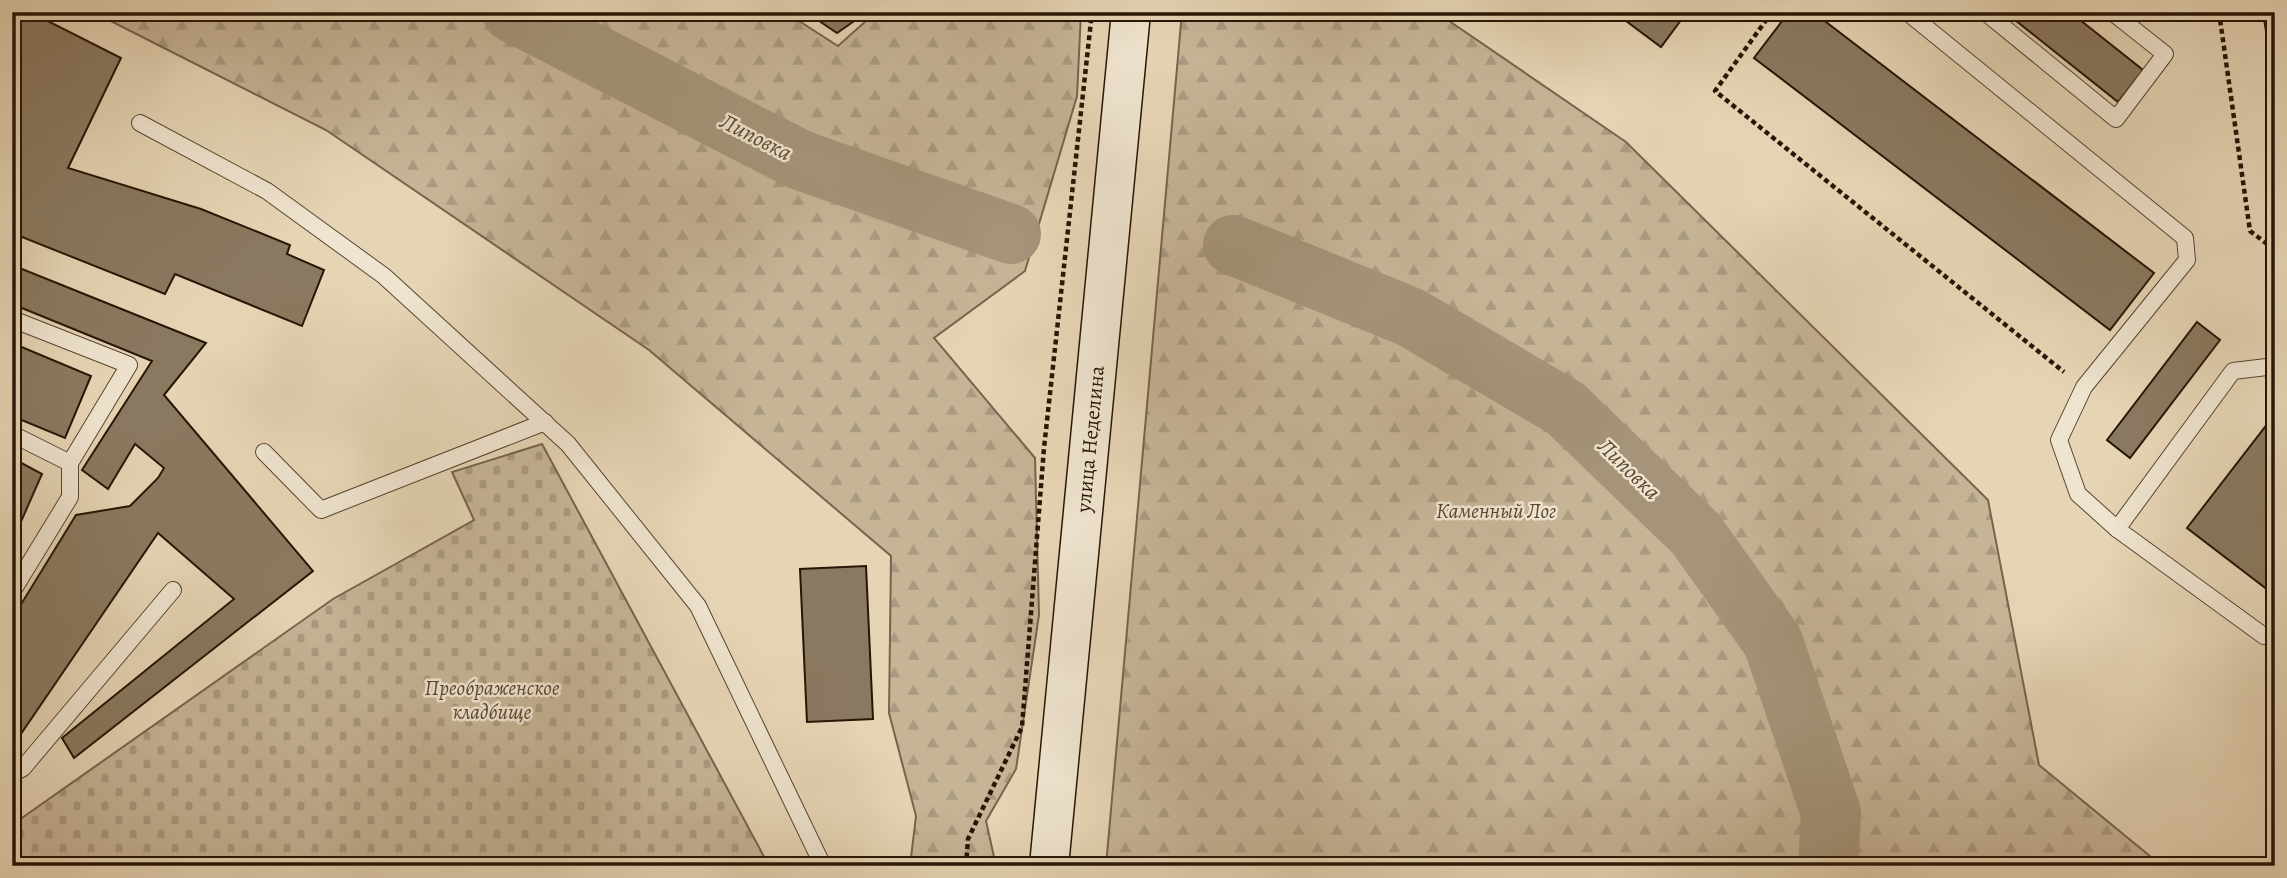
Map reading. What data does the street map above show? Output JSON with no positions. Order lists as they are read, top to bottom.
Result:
{
  "streets": {
    "street": ["улица Неделина"]
  },
  "water": ["Липовка"],
  "parks": ["Каменный Лог", "Преображенское кладбище"]
}
